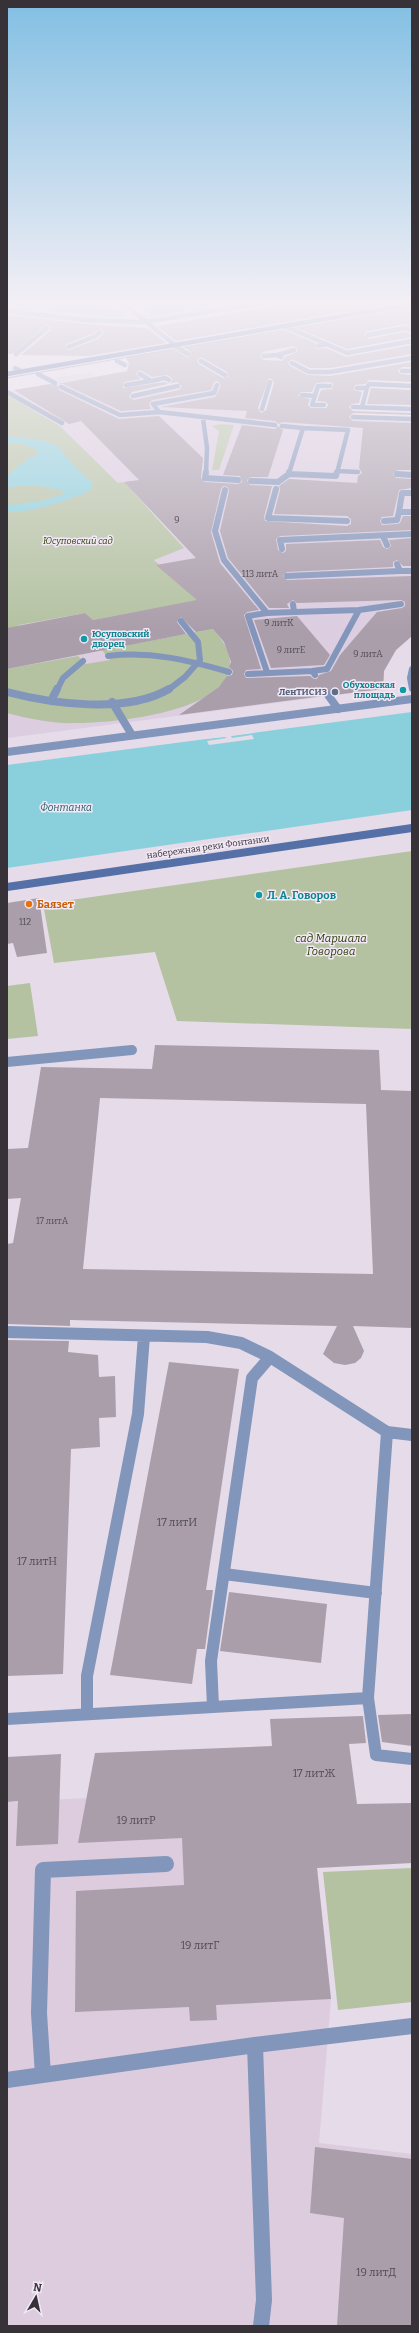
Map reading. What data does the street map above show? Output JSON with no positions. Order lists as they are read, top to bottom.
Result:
{
  "streets": {
    "main road": ["набережная реки Фонтанки"]
  },
  "water": ["Фонтанка"],
  "parks": ["Юсуповский сад", "сад Маршала Говорова"],
  "places": [
    "Юсуповский дворец",
    "Обуховская площадь",
    "ЛенТИСИЗ",
    "Л. А. Говоров",
    "Баязет"
  ],
  "house_numbers": [
    "9",
    "113 литА",
    "9 литК",
    "9 литЕ",
    "9 литА",
    "112",
    "17 литА",
    "17 литИ",
    "17 литН",
    "17 литЖ",
    "19 литР",
    "19 литГ",
    "19 литД"
  ],
  "north": "top"
}
